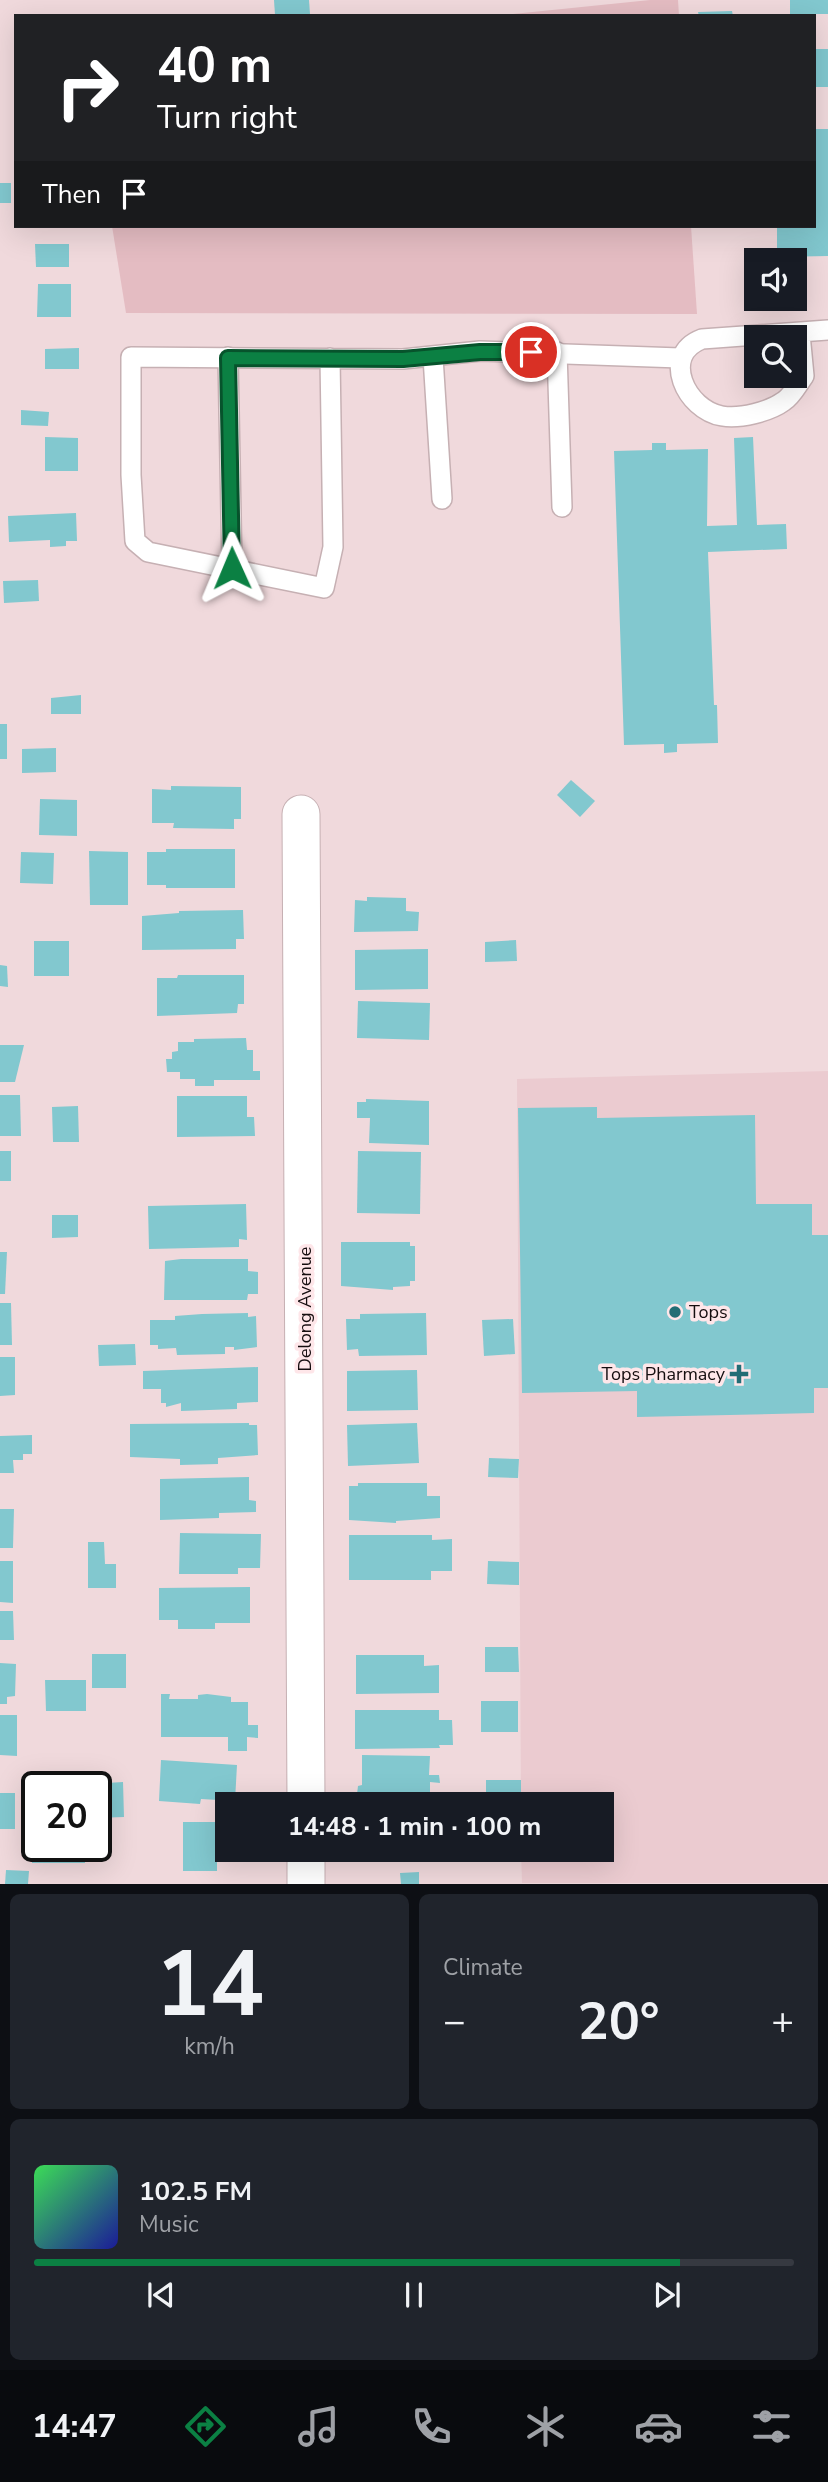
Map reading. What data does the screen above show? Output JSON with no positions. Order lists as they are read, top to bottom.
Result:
{
  "streets": {
    "street": ["Delong Avenue"]
  },
  "places": {
    "other": ["Tops"],
    "health": ["Tops Pharmacy"]
  },
  "page": {
    "turn": ["40 m", "Turn right"],
    "then": "Then",
    "limit": "20",
    "trip": "14:48 · 1 min · 100 m",
    "tile": [
      ["14", "km/h"],
      "Climate"
    ],
    "heat": ["−", "20°", "+"],
    "song": ["102.5 FM", "Music"],
    "tabs": "14:47"
  }
}
